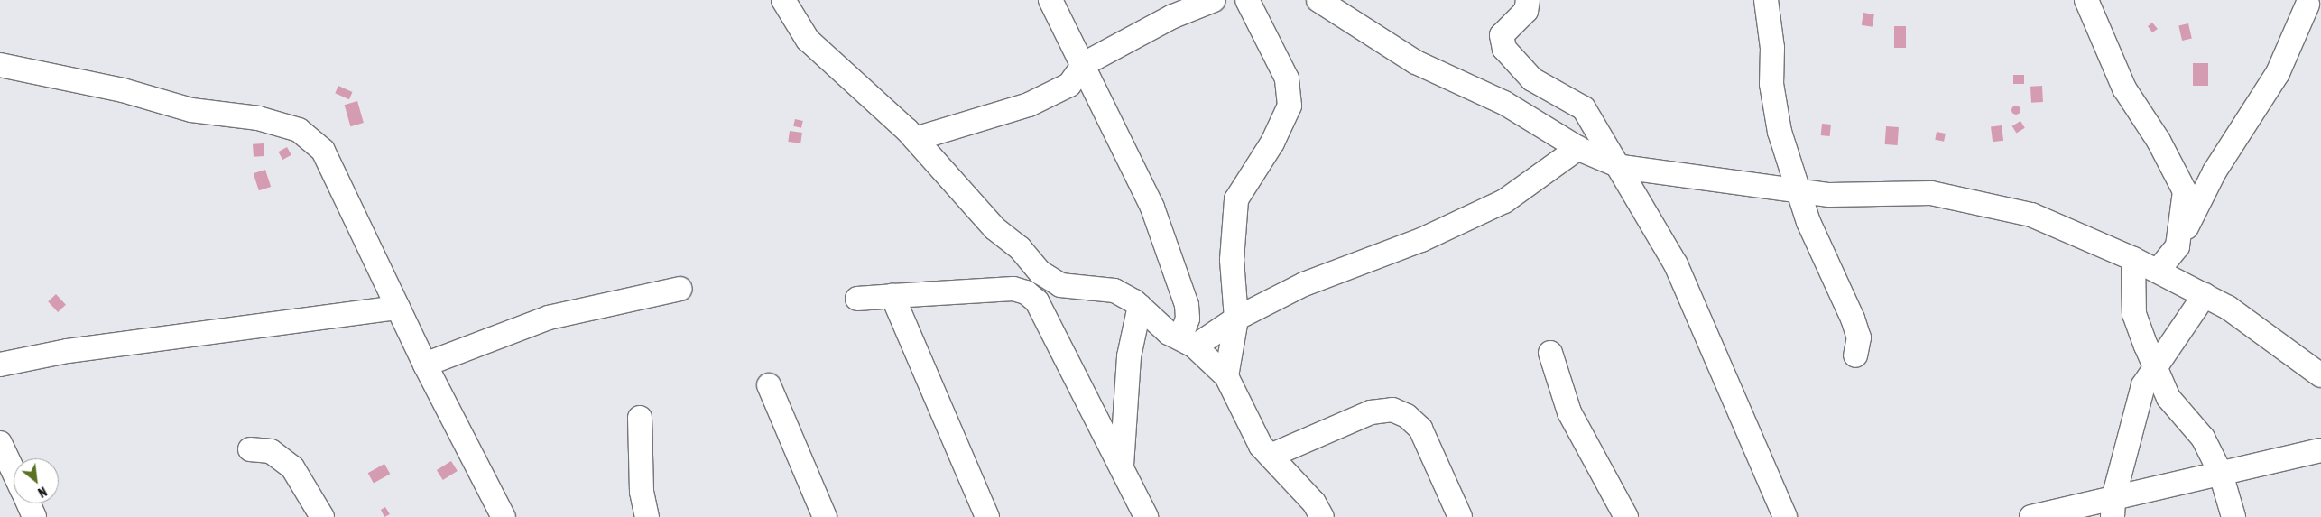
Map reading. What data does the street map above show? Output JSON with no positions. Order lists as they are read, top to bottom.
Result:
{
  "north": "bottom right"
}
